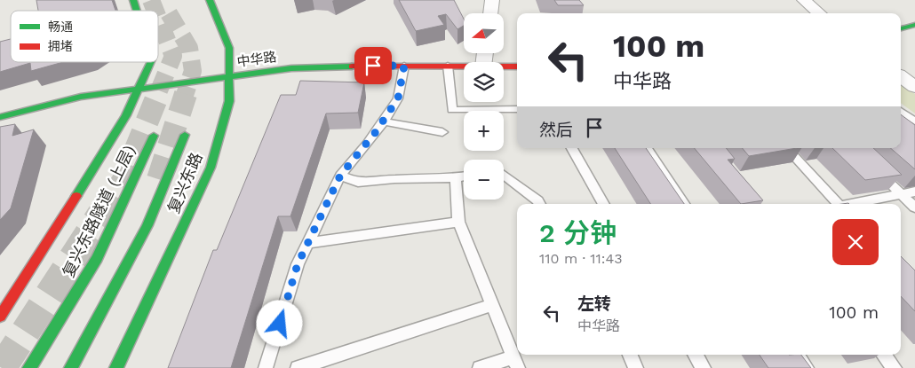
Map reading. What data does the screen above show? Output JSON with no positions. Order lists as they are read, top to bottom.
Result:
{
  "streets": {
    "main road": ["中华路", "复兴东路", "复兴东路隧道 (上层)"]
  },
  "crossings": [
    ["中华路", "复兴东路"]
  ],
  "legend": ["畅通", "拥堵"],
  "north": "left",
  "page": {
    "map_buttons": ["+", "−"],
    "turn": ["100 m", "中华路"],
    "then": "然后",
    "heading": ["2 分钟", "110 m · 11:43"],
    "list": [
      {
        "name": "左转",
        "note": "中华路",
        "value": "100 m"
      }
    ]
  }
}
